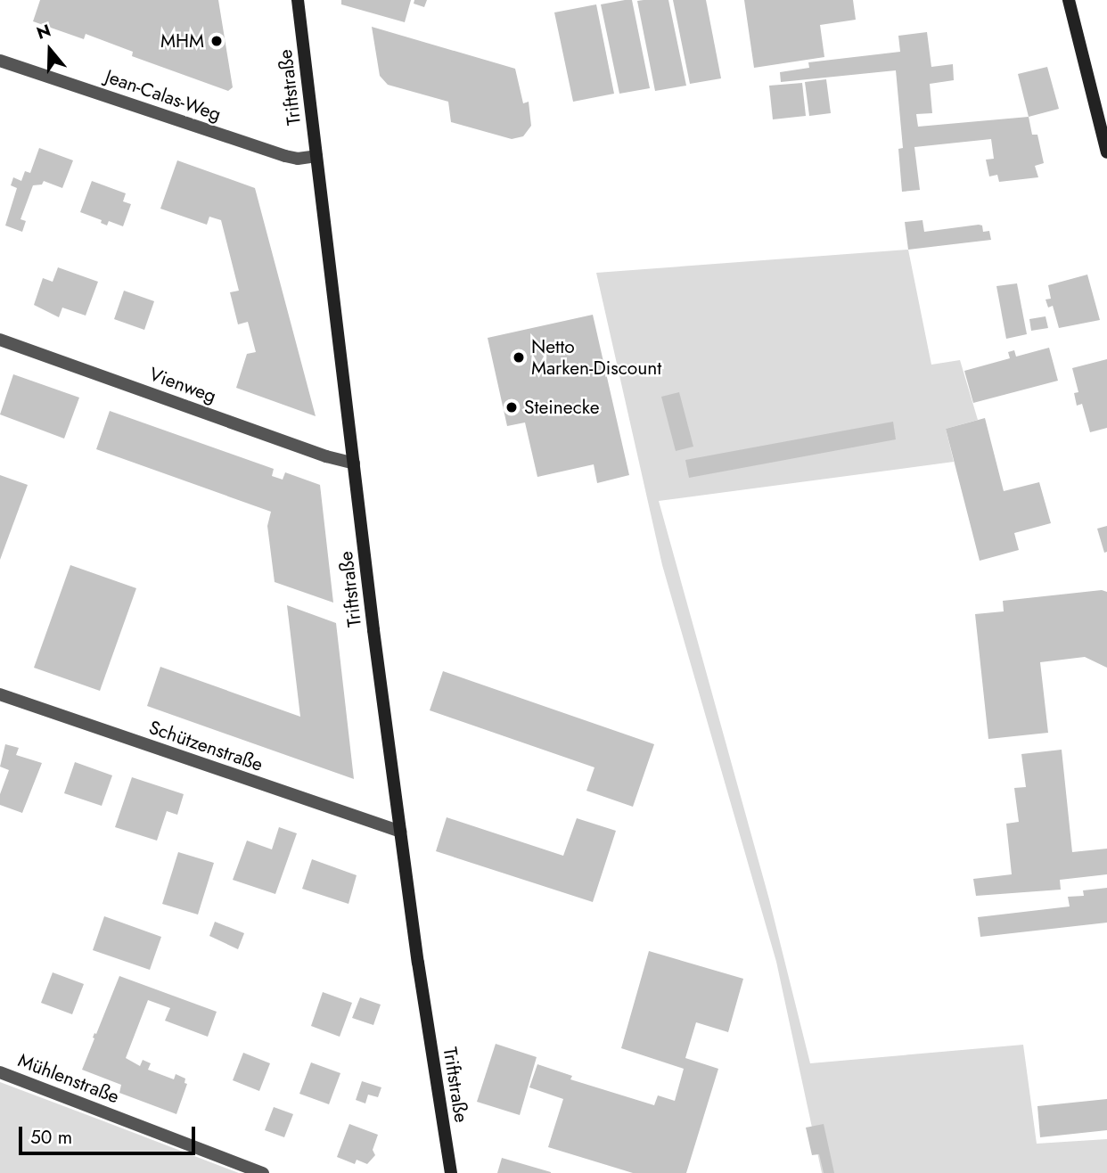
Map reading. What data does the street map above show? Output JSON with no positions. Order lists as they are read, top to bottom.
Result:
{
  "streets": {
    "main road": ["Triftstraße"],
    "street": [
      "Jean-Calas-Weg",
      "Vienweg",
      "Schützenstraße",
      "Mühlenstraße"
    ]
  },
  "crossings": [
    ["Triftstraße", "Jean-Calas-Weg"],
    ["Triftstraße", "Vienweg"],
    ["Triftstraße", "Schützenstraße"]
  ],
  "places": ["MHM", "Netto Marken-Discount", "Steinecke"],
  "scale_bar": "50 m",
  "north": "top"
}
